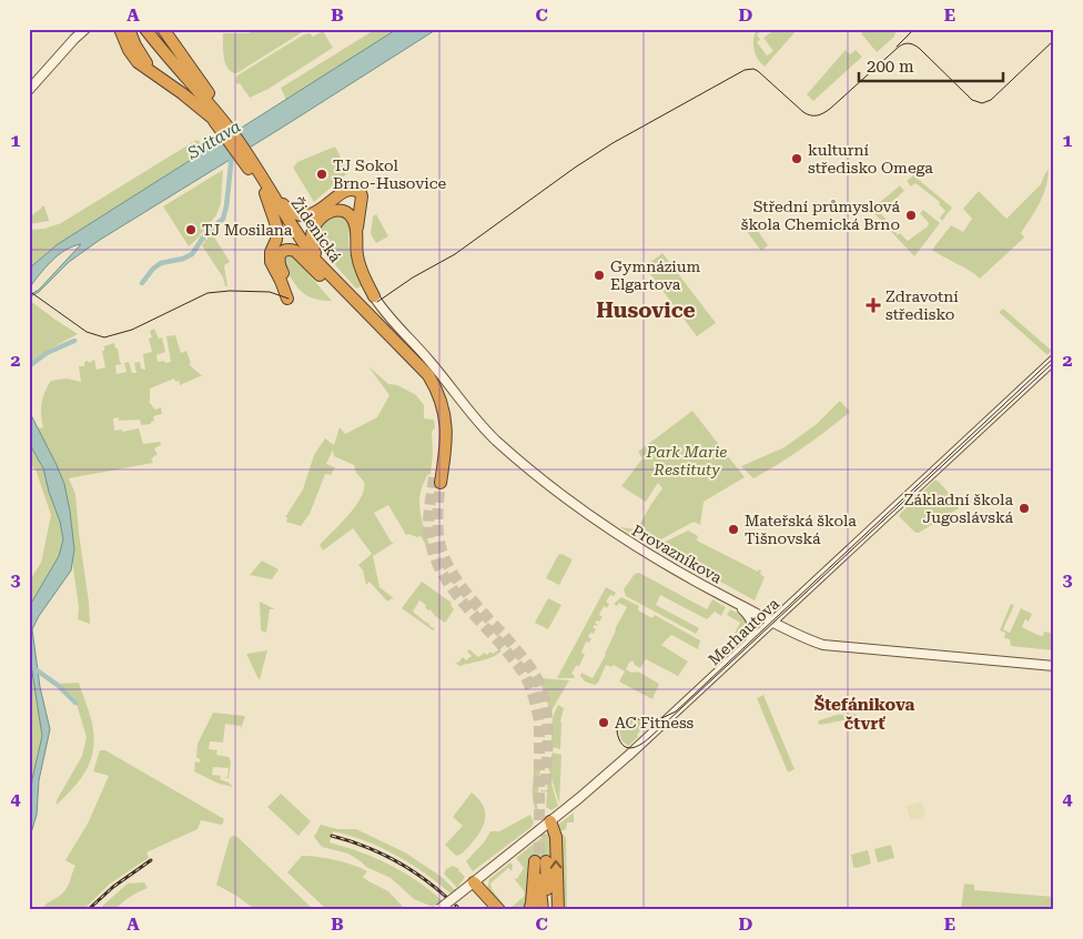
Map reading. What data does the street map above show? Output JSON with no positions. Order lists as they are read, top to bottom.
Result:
{
  "streets": {
    "highway": ["Židenická"],
    "main road": ["Provazníkova", "Merhautova"]
  },
  "crossings": [
    ["Provazníkova", "Merhautova"]
  ],
  "districts": ["Husovice", "Štefánikova čtvrť"],
  "water": ["Svitava"],
  "parks": ["Park Marie Restituty"],
  "places": {
    "other": [
      "kulturní středisko Omega",
      "TJ Sokol Brno-Husovice",
      "Střední průmyslová škola Chemická Brno",
      "TJ Mosilana",
      "Gymnázium Elgartova",
      "Základní škola Jugoslávská",
      "Mateřská škola Tišnovská",
      "AC Fitness"
    ],
    "health": ["Zdravotní středisko"]
  },
  "scale_bar": "200 m",
  "grid": {
    "columns": [
      "A",
      "B",
      "C",
      "D",
      "E"
    ],
    "rows": [
      "1",
      "2",
      "3",
      "4"
    ]
  }
}
